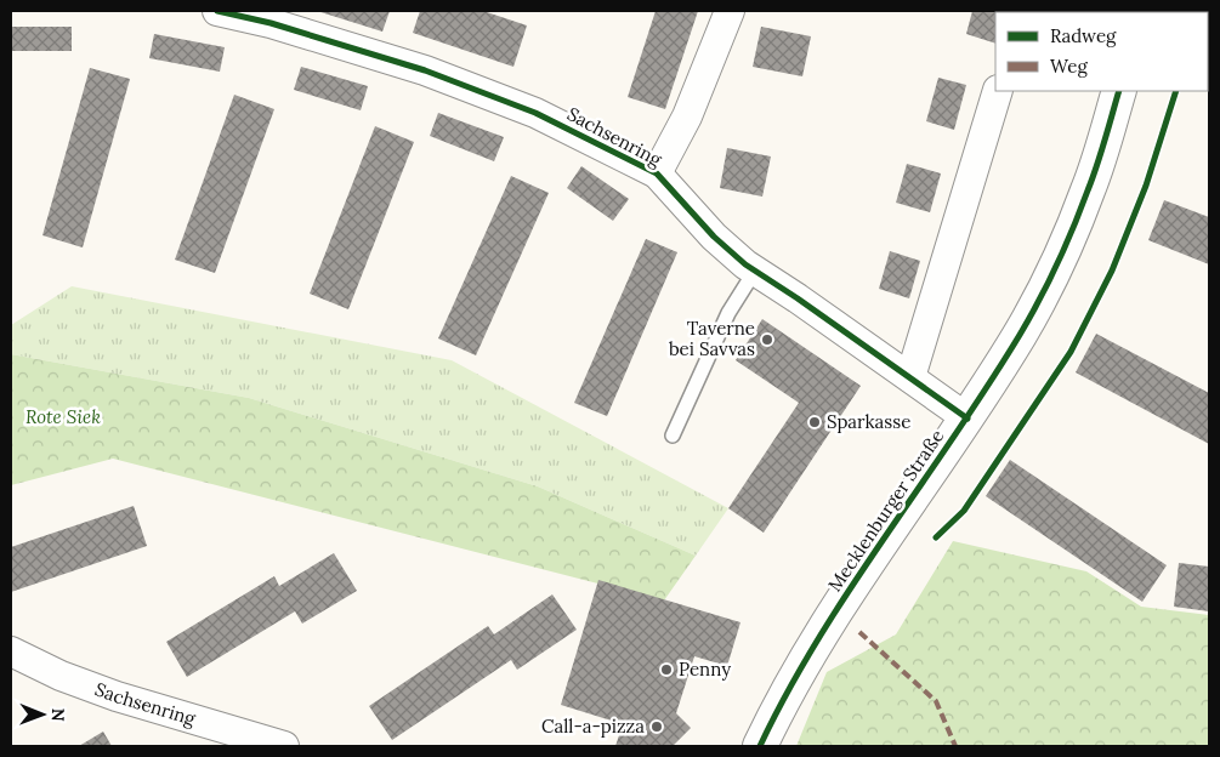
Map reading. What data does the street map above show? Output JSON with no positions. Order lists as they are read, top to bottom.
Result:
{
  "streets": {
    "street": ["Sachsenring", "Mecklenburger Straße"]
  },
  "crossings": [
    ["Sachsenring", "Mecklenburger Straße"]
  ],
  "parks": ["Rote Siek"],
  "places": [
    "Taverne bei Savvas",
    "Sparkasse",
    "Penny",
    "Call-a-pizza"
  ],
  "legend": ["Radweg", "Weg"],
  "north": "right"
}
